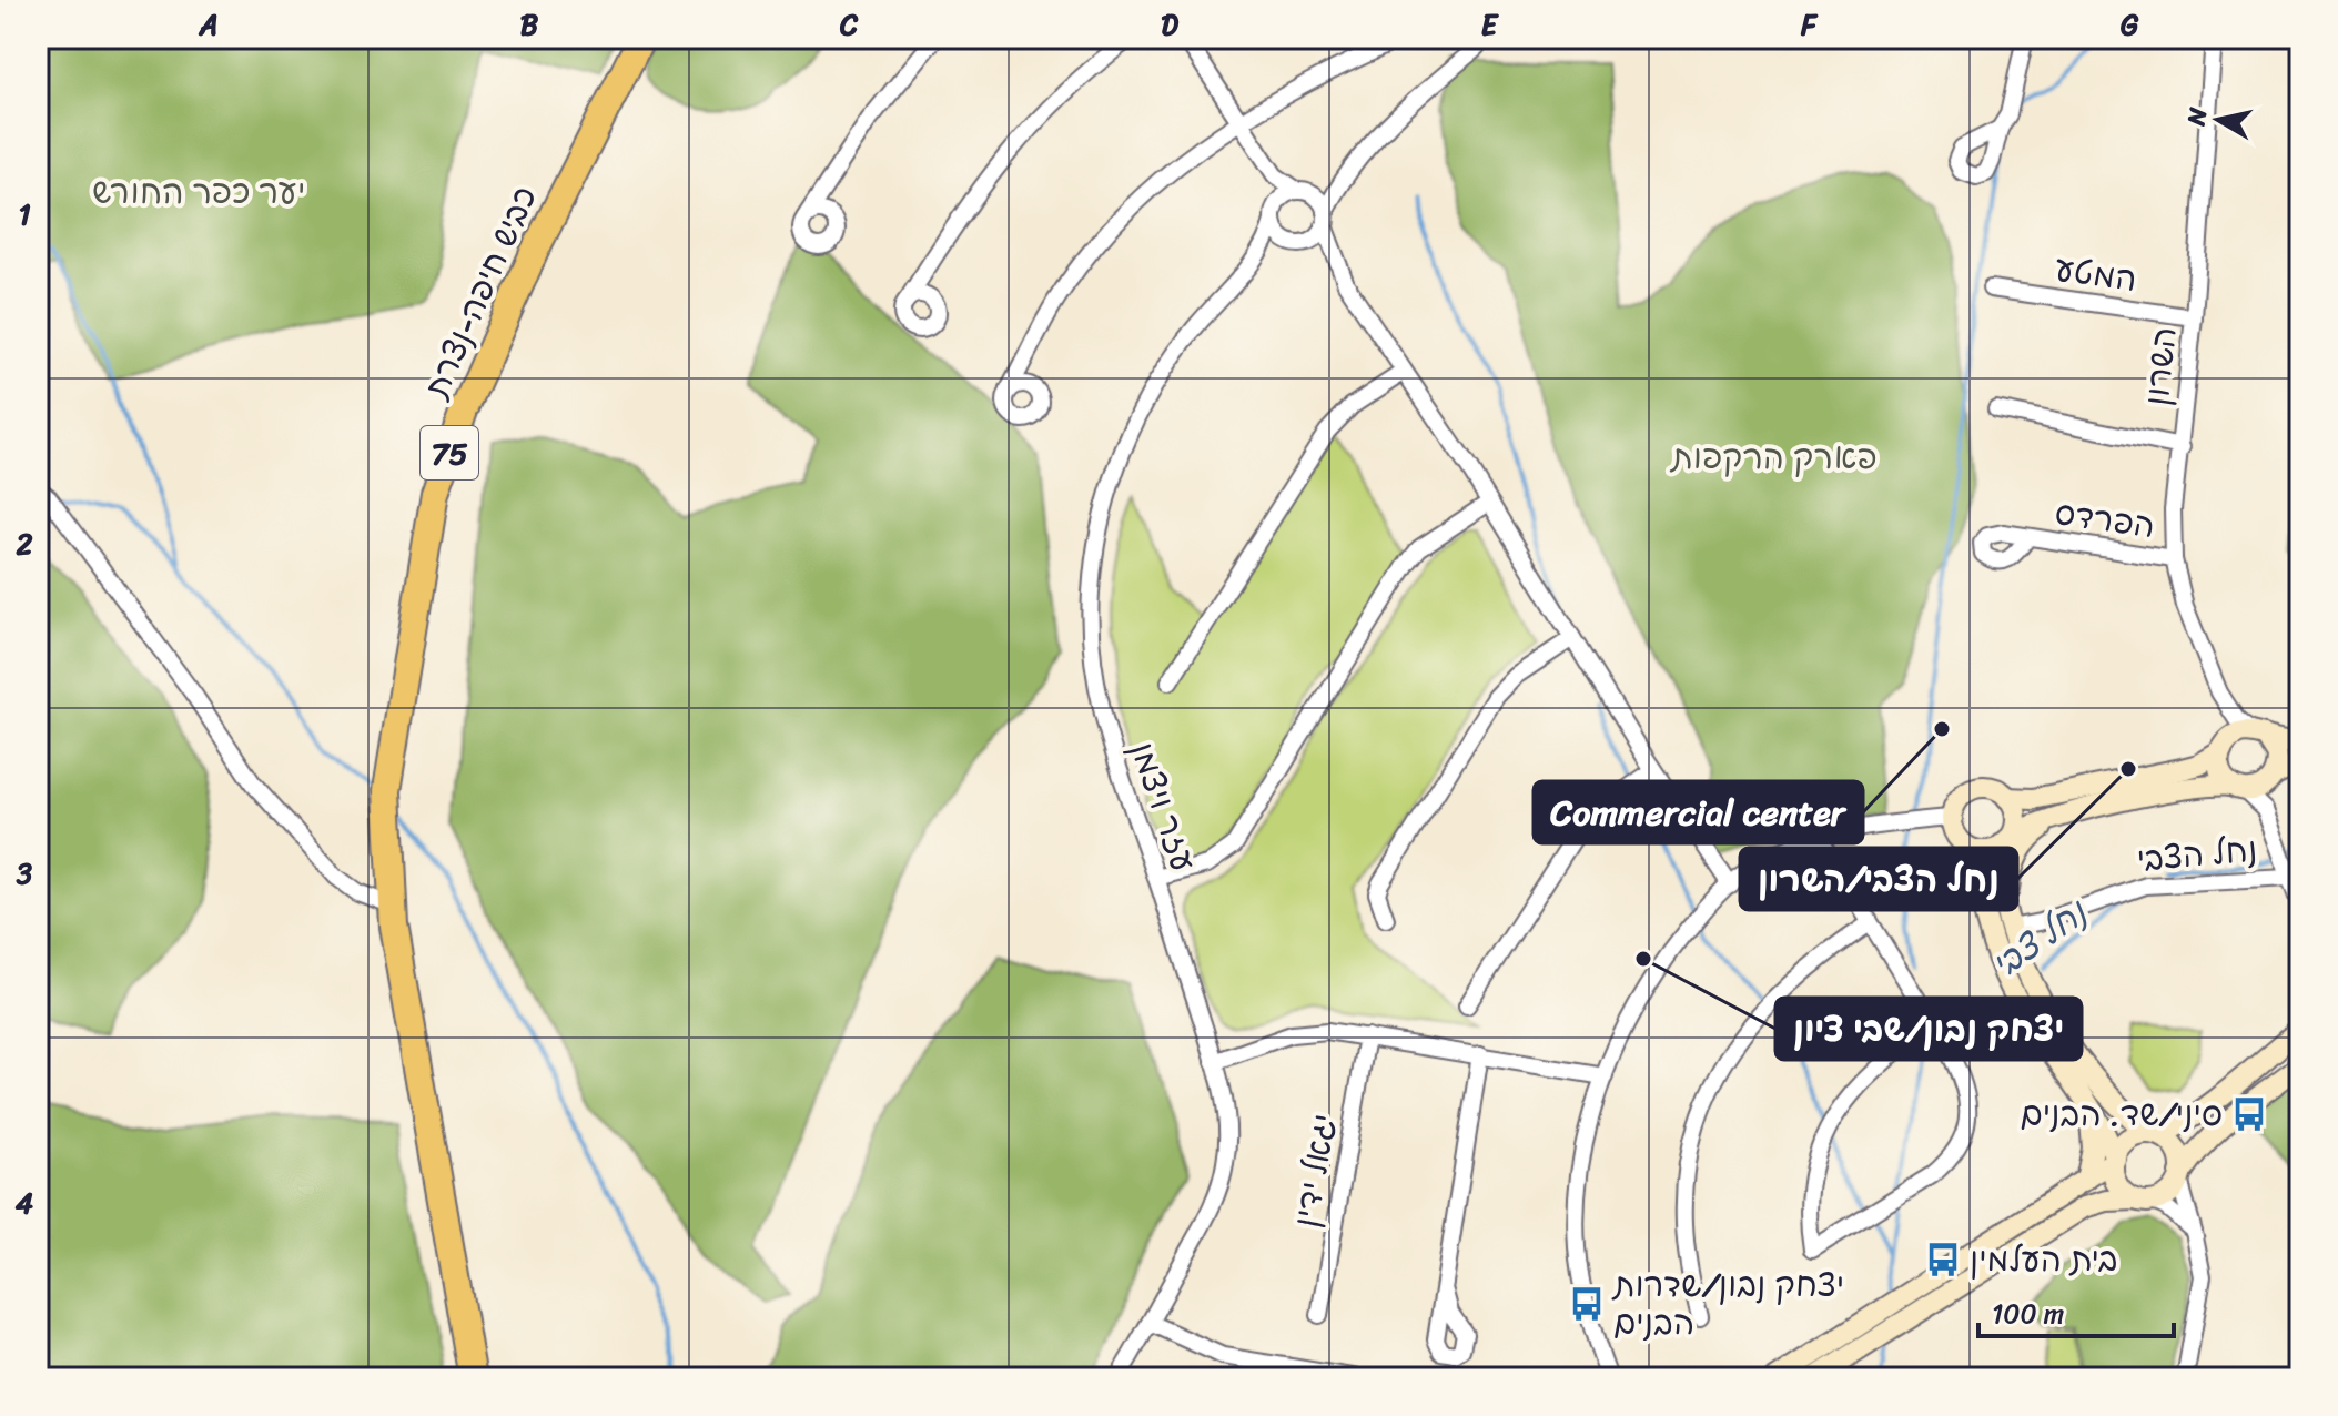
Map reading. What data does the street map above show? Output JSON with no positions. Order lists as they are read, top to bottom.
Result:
{
  "streets": {
    "highway": ["כביש חיפה-נצרת", "75"],
    "street": [
      "המטע",
      "השרון",
      "הפרדס",
      "עזר ויצמן",
      "נחל הצבי",
      "יגאל ידין"
    ]
  },
  "crossings": [
    ["המטע", "השרון"],
    ["כביש חיפה-נצרת", "75"],
    ["השרון", "הפרדס"],
    ["השרון", "נחל הצבי"]
  ],
  "water": ["נחל צבי"],
  "parks": ["יער כפר החורש", "פארק הרקפות"],
  "places": {
    "other": ["Commercial center", "נחל הצבי/השרון", "יצחק נבון/שבי ציון"],
    "bus stop": ["סיני/שד. הבנים", "בית העלמין", "יצחק נבון/שדרות הבנים"]
  },
  "scale_bar": "100 m",
  "north": "left",
  "grid": {
    "columns": [
      "A",
      "B",
      "C",
      "D",
      "E",
      "F",
      "G"
    ],
    "rows": [
      "1",
      "2",
      "3",
      "4"
    ]
  }
}
